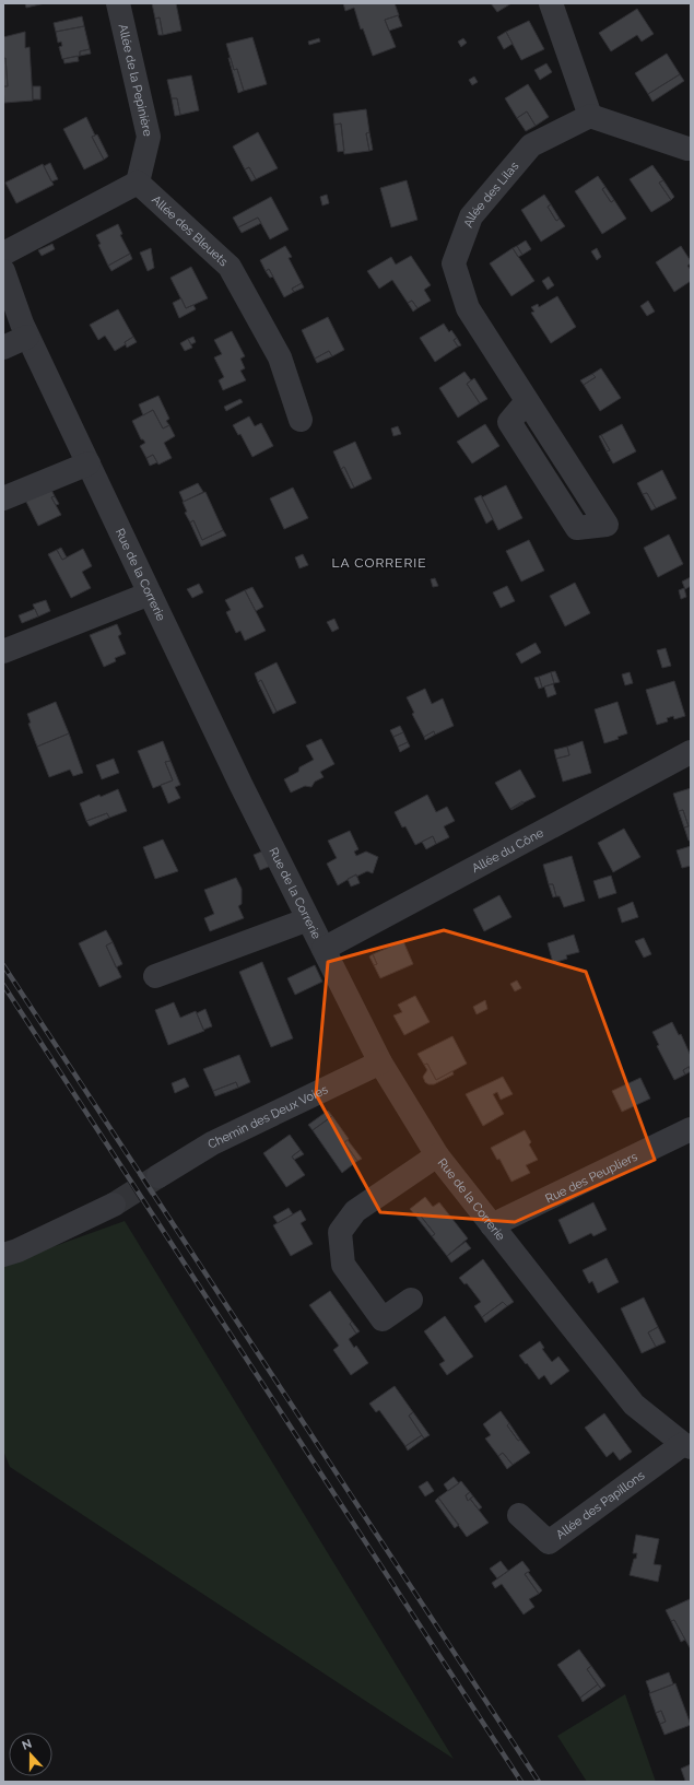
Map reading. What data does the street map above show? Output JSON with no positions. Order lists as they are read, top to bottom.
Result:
{
  "streets": {
    "street": [
      "Allée de la Pepinière",
      "Allée des Lilas",
      "Allée des Bleuets",
      "Rue de la Correrie",
      "Allée du Cône",
      "Chemin des Deux Voies",
      "Rue des Peupliers",
      "Allée des Papillons"
    ]
  },
  "crossings": [
    ["Allée de la Pepinière", "Allée des Bleuets"],
    ["Rue de la Correrie", "Allée du Cône"],
    ["Rue de la Correrie", "Chemin des Deux Voies"],
    ["Rue de la Correrie", "Rue des Peupliers"],
    ["Rue de la Correrie", "Allée des Papillons"]
  ],
  "districts": ["LA CORRERIE"],
  "north": "top"
}
